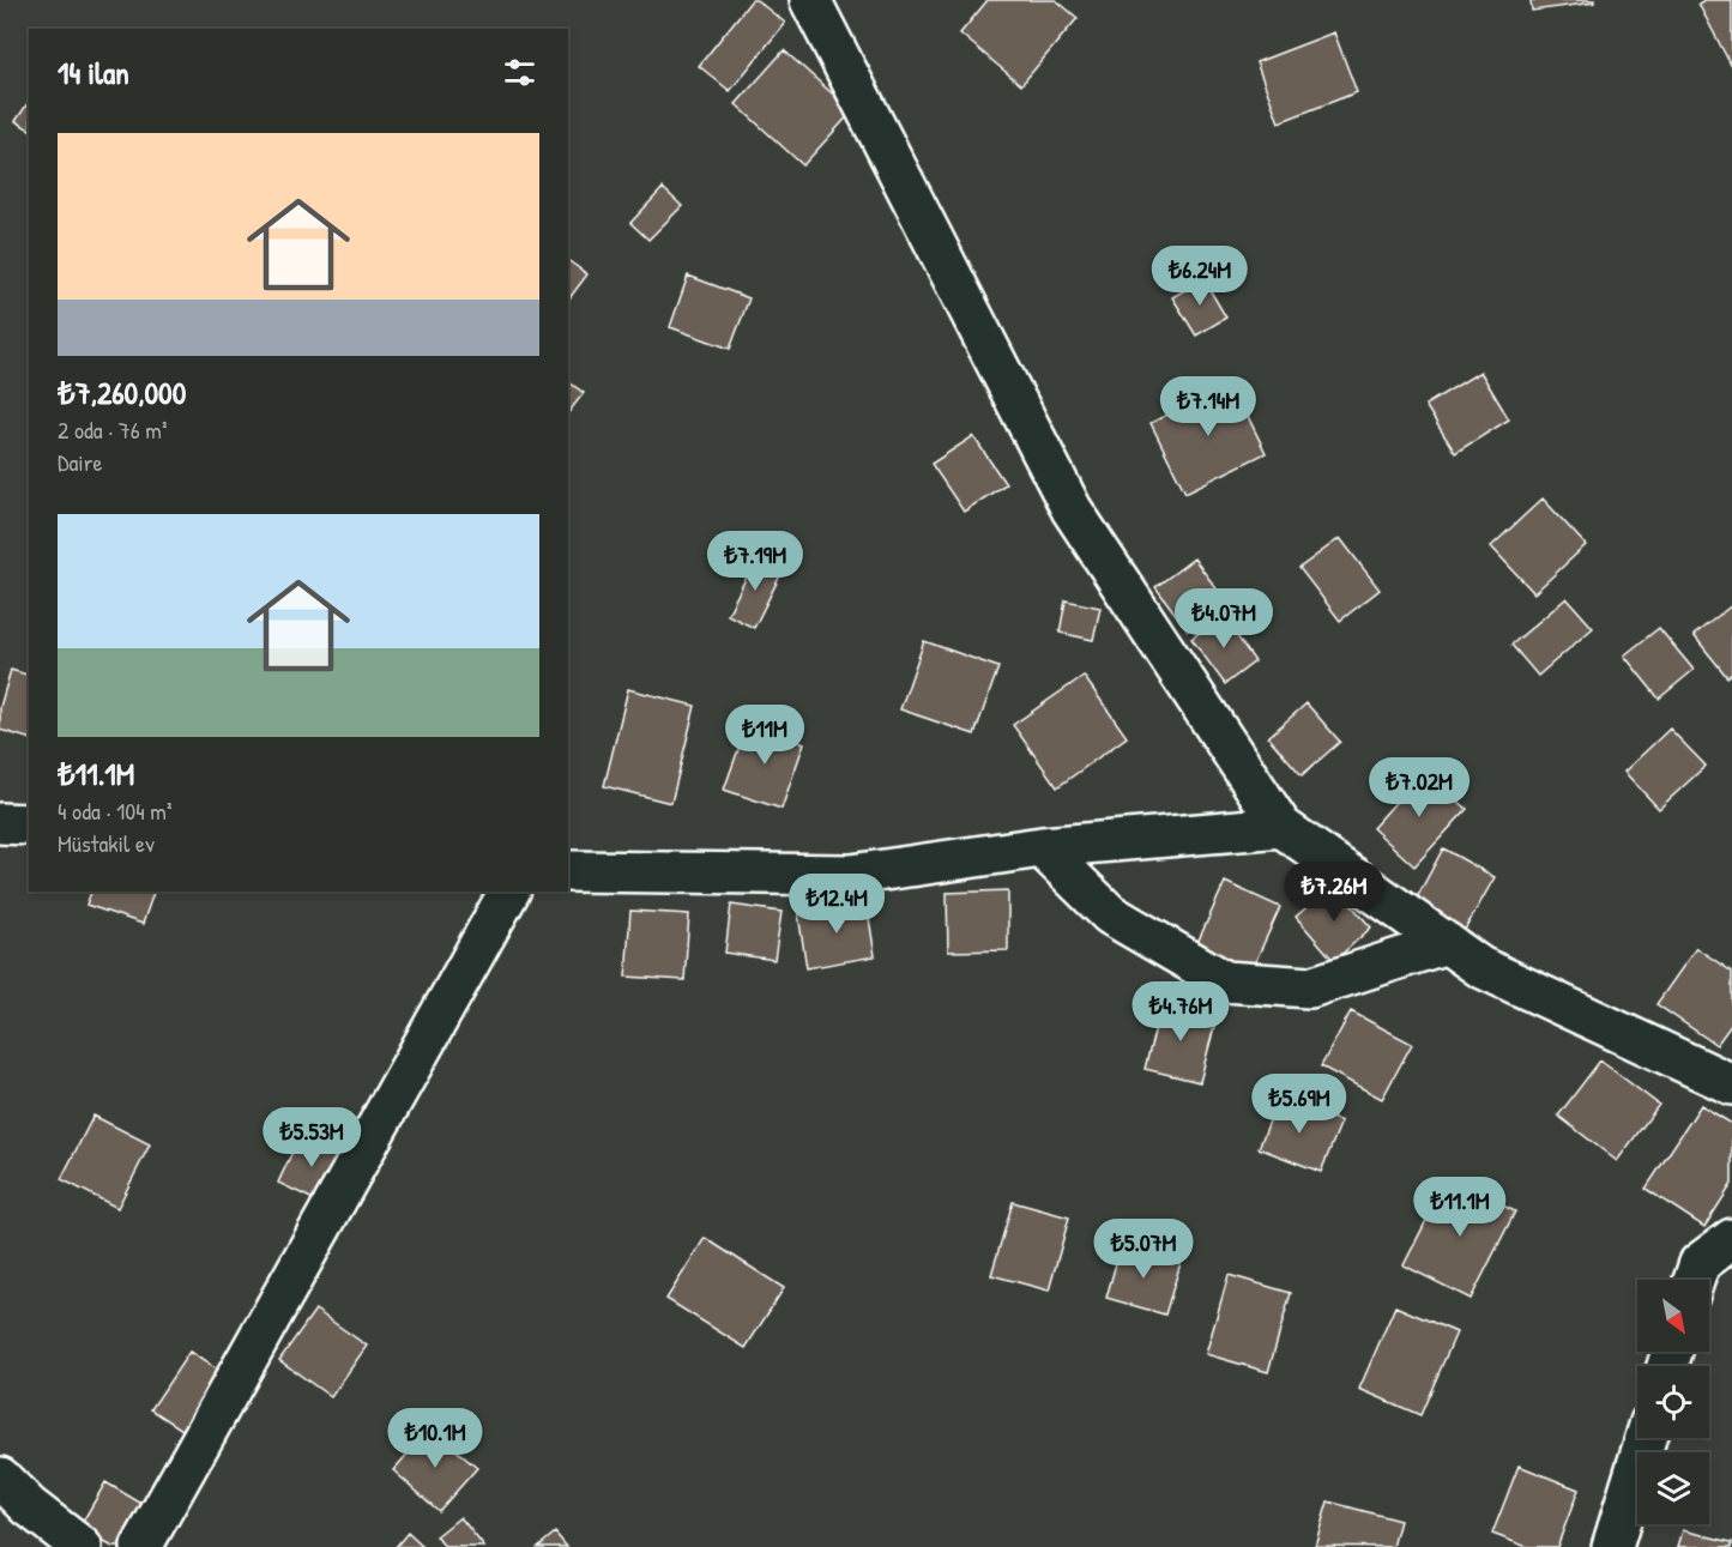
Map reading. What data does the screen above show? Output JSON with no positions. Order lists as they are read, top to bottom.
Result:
{
  "north": "bottom right",
  "page": {
    "heading": "14 ilan",
    "list": [
      {
        "name": "₺7,260,000",
        "note": "2 oda · 76 m² · Daire"
      },
      {
        "name": "₺11.1M",
        "note": "4 oda · 104 m² · Müstakil ev"
      }
    ],
    "price": [
      "₺6.24M",
      "₺7.14M",
      "₺7.19M",
      "₺4.07M",
      "₺11M",
      "₺7.02M",
      "₺7.26M",
      "₺12.4M",
      "₺4.76M",
      "₺5.69M",
      "₺5.53M",
      "₺11.1M",
      "₺5.07M",
      "₺10.1M"
    ]
  }
}
